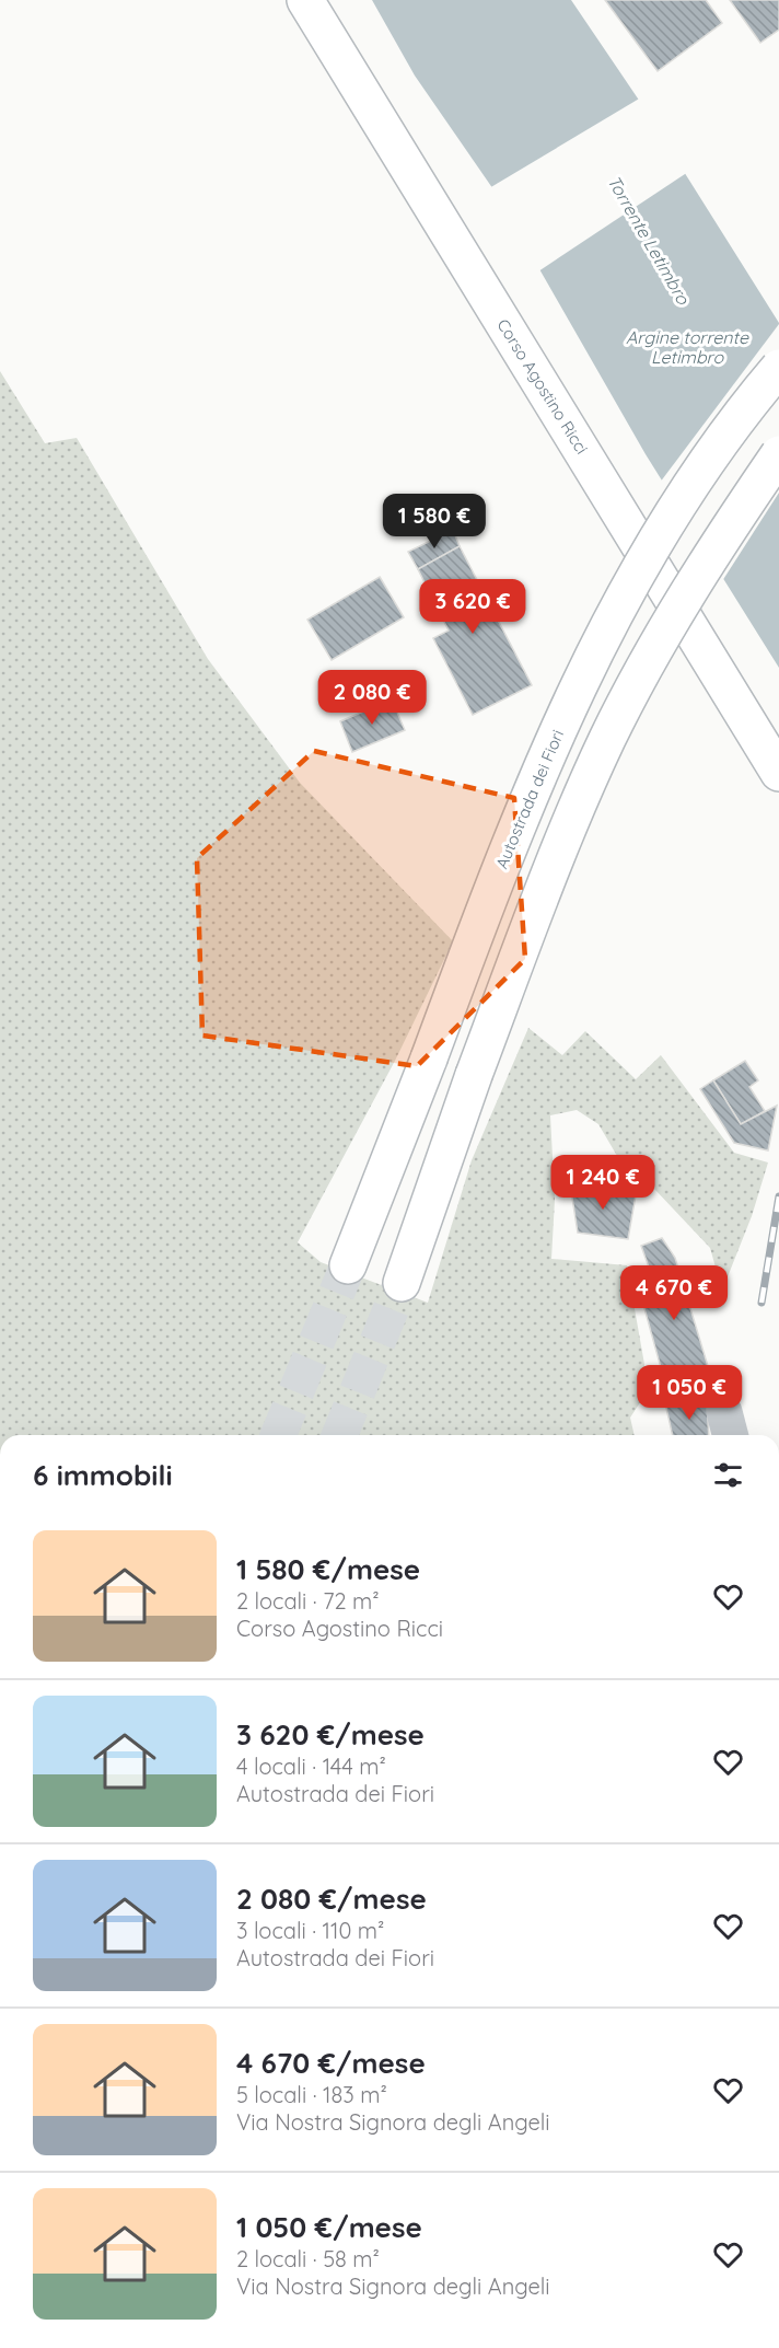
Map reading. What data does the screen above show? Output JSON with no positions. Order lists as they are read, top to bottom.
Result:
{
  "streets": {
    "main road": ["Corso Agostino Ricci", "Autostrada dei Fiori"]
  },
  "water": ["Torrente Letimbro", "Argine torrente Letimbro"],
  "page": {
    "price": [
      "1 580 €",
      "3 620 €",
      "2 080 €",
      "1 240 €",
      "4 670 €",
      "1 050 €"
    ],
    "heading": "6 immobili",
    "list": [
      {
        "name": "1 580 €/mese",
        "note": "2 locali · 72 m² · Corso Agostino Ricci"
      },
      {
        "name": "3 620 €/mese",
        "note": "4 locali · 144 m² · Autostrada dei Fiori"
      },
      {
        "name": "2 080 €/mese",
        "note": "3 locali · 110 m² · Autostrada dei Fiori"
      },
      {
        "name": "4 670 €/mese",
        "note": "5 locali · 183 m² · Via Nostra Signora degli Angeli"
      },
      {
        "name": "1 050 €/mese",
        "note": "2 locali · 58 m² · Via Nostra Signora degli Angeli"
      }
    ]
  }
}
